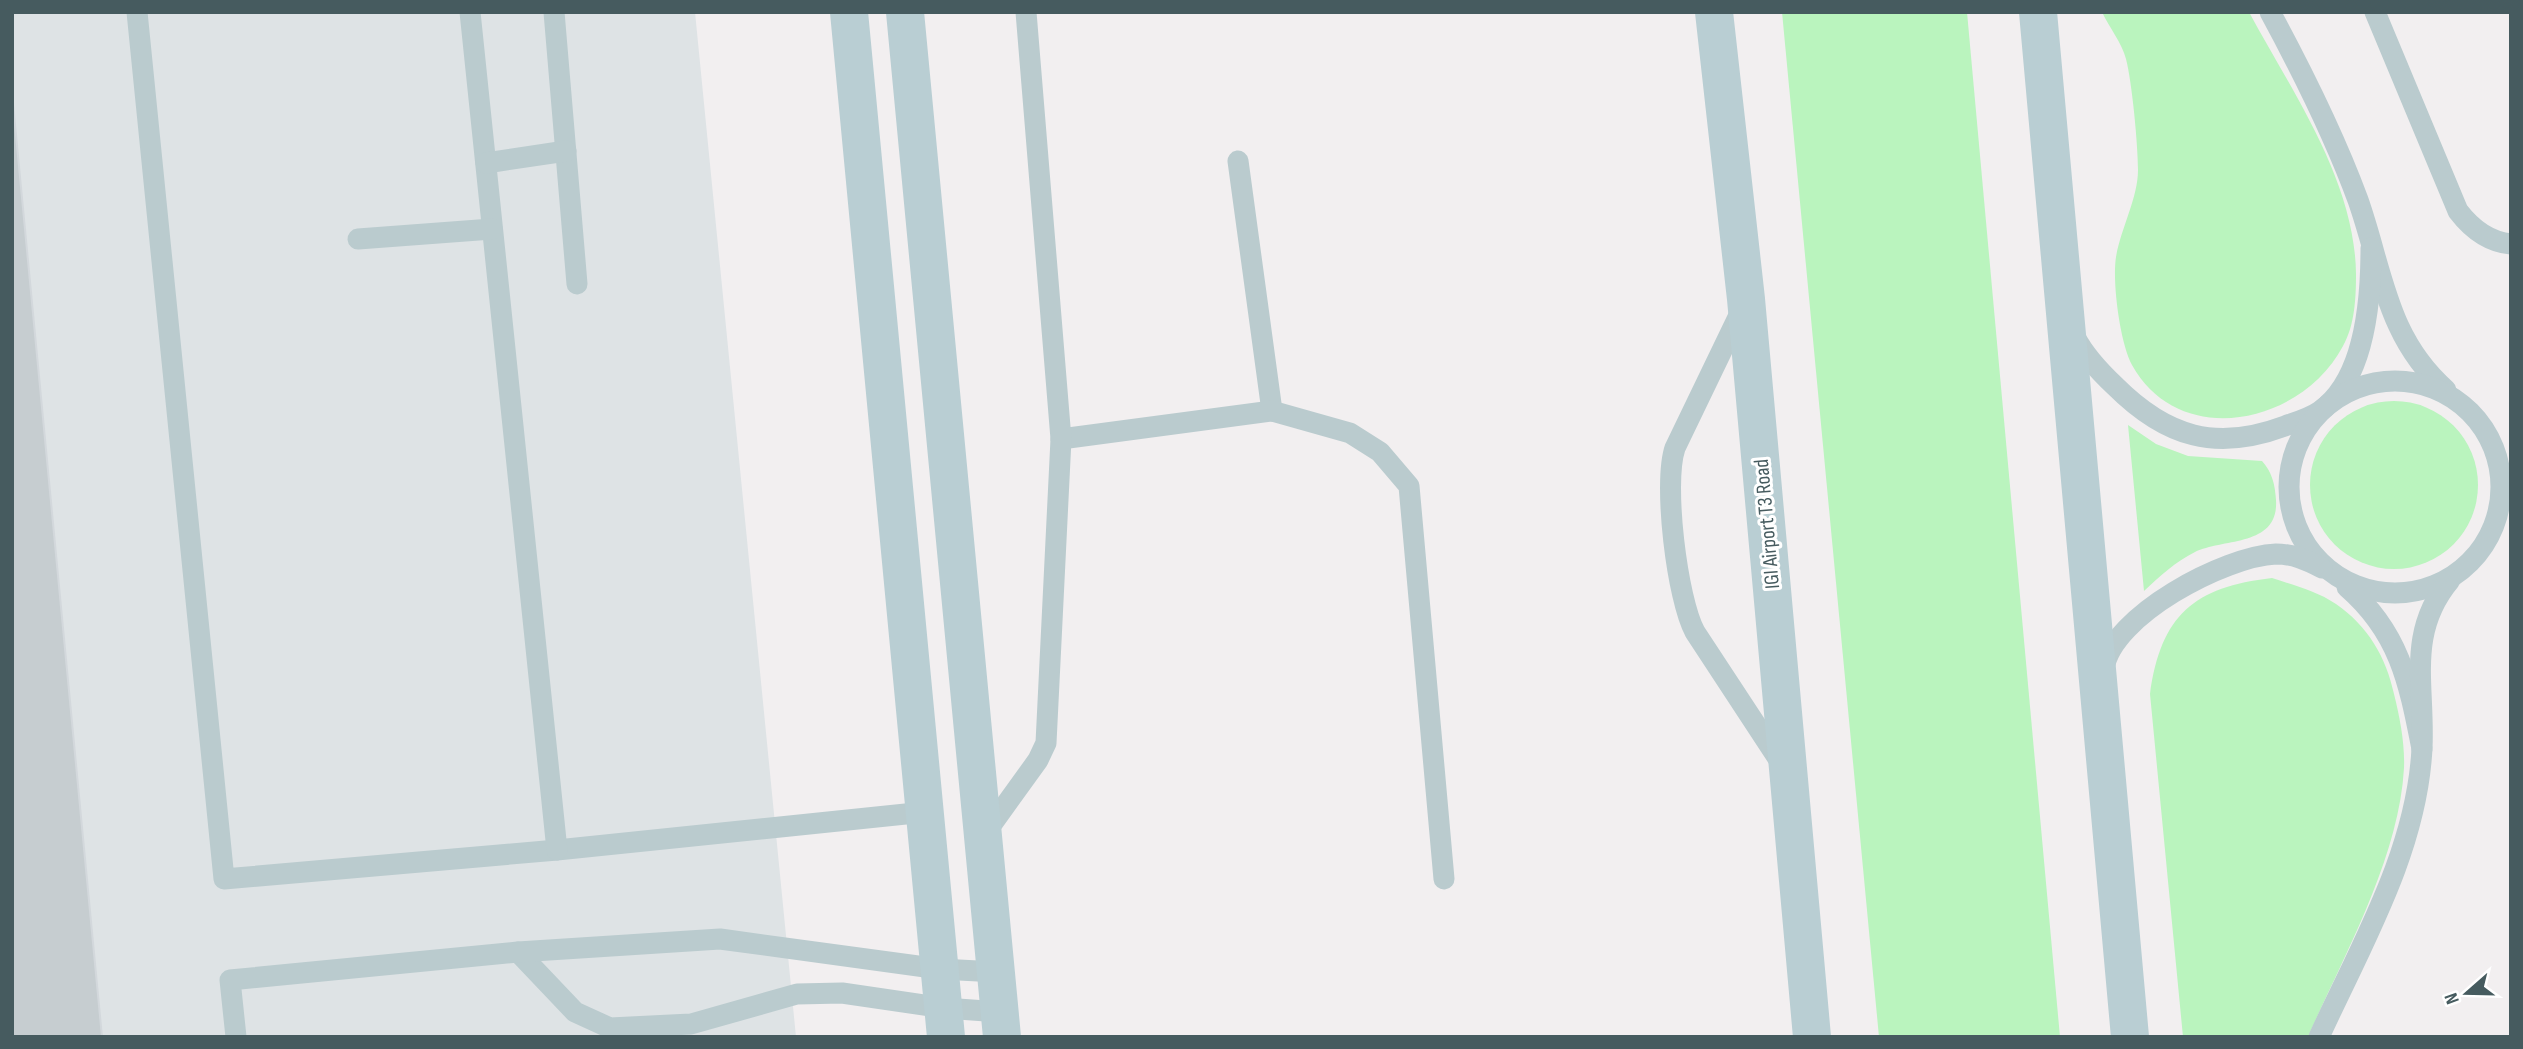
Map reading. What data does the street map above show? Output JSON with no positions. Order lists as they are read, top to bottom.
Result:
{
  "streets": {
    "main road": ["IGI Airport T3 Road"]
  },
  "north": "left"
}
